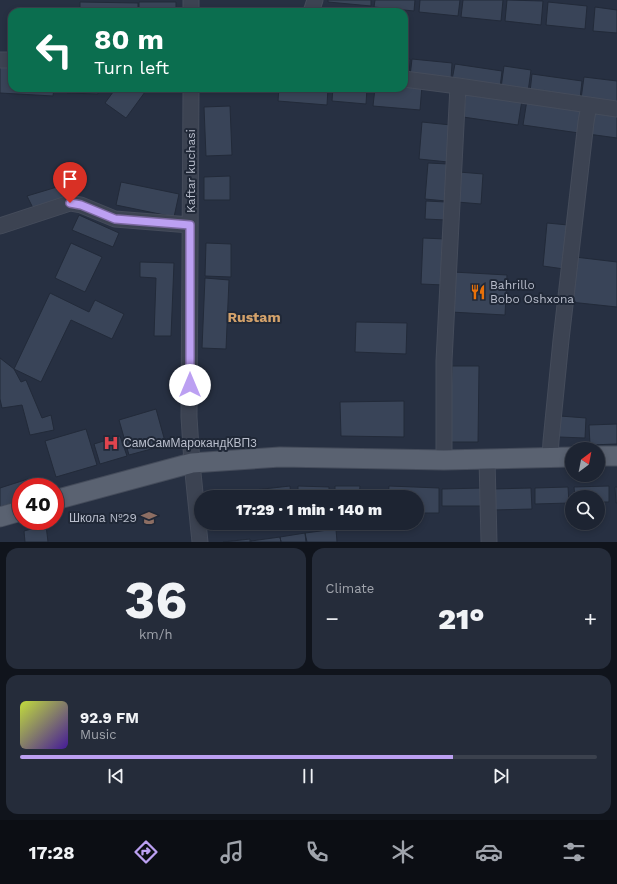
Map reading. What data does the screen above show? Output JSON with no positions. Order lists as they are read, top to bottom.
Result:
{
  "streets": {
    "street": ["Kaftar kuchasi"]
  },
  "districts": ["Rustam"],
  "places": {
    "restaurant": ["Bahrillo Bobo Oshxona"],
    "hospital": ["СамСамМарокандКВП3"],
    "school or university": ["Школа №29"]
  },
  "north": "top right",
  "page": {
    "turn": ["80 m", "Turn left"],
    "limit": "40",
    "trip": "17:29 · 1 min · 140 m",
    "tile": [
      ["36", "km/h"],
      "Climate"
    ],
    "heat": ["−", "21°", "+"],
    "song": ["92.9 FM", "Music"],
    "tabs": "17:28"
  }
}
